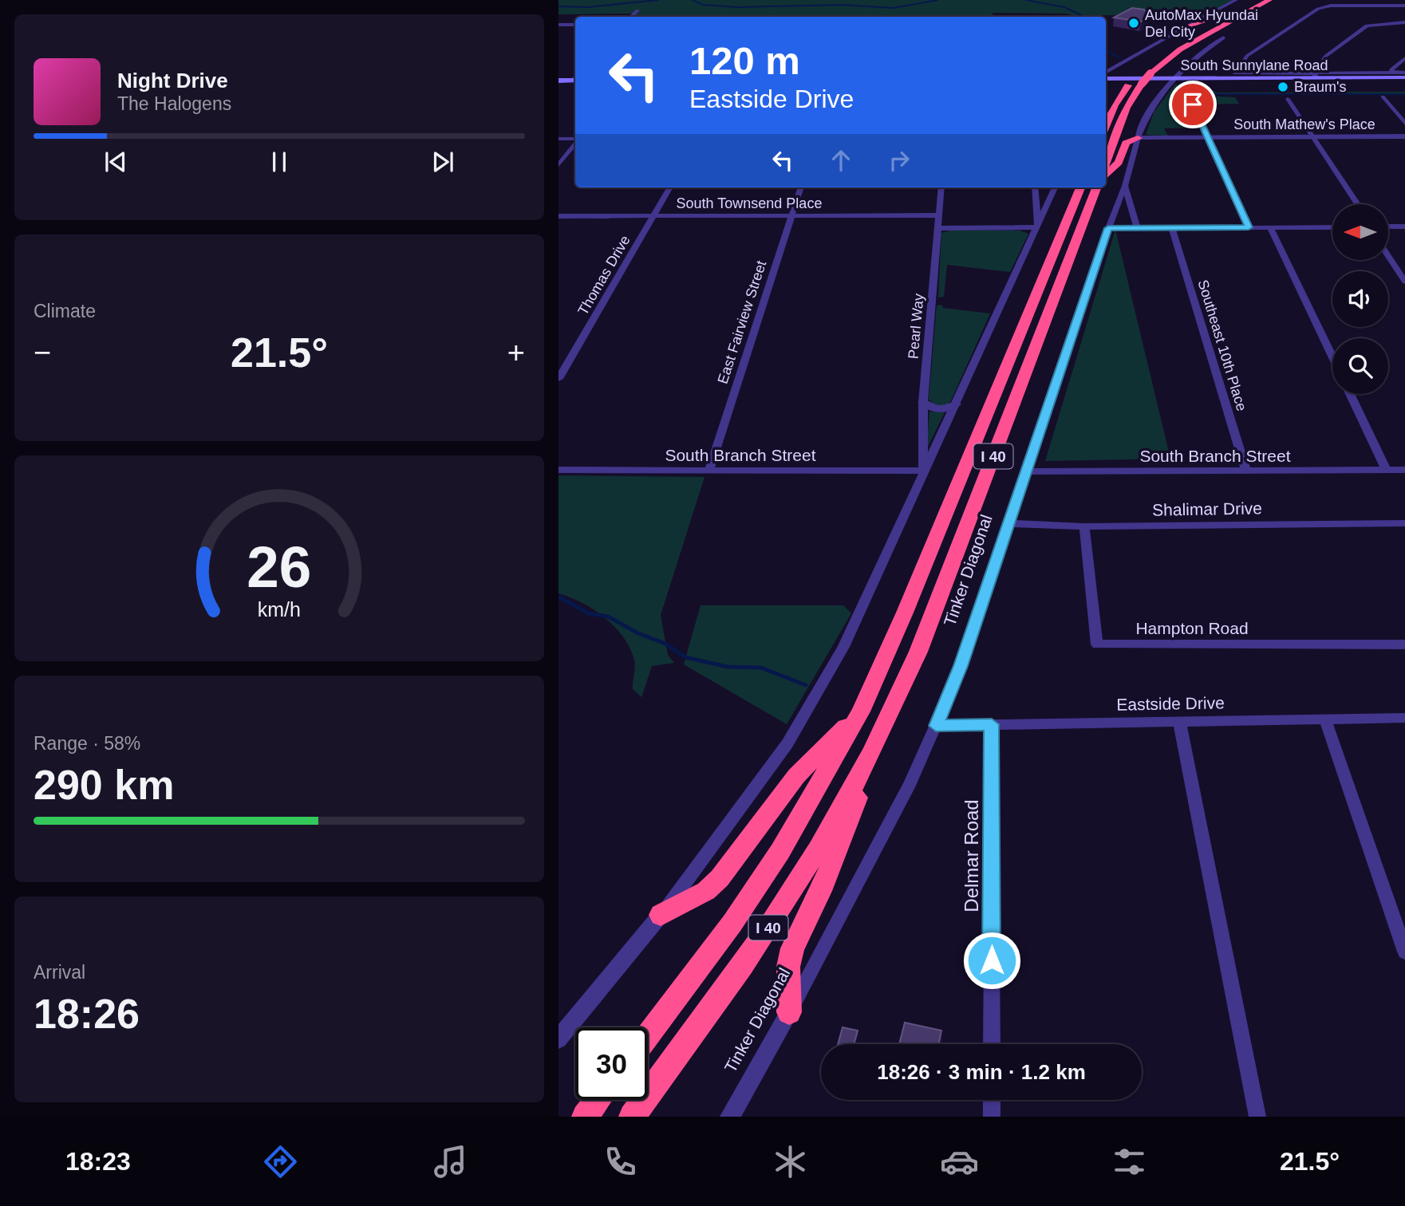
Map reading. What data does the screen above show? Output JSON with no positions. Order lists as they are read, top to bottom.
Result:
{
  "streets": {
    "highway": ["I 40", "Tinker Diagonal"],
    "main road": ["South Sunnylane Road"],
    "street": [
      "South Mathew's Place",
      "South Townsend Place",
      "Thomas Drive",
      "East Fairview Street",
      "Pearl Way",
      "Southeast 10th Place",
      "South Branch Street",
      "Shalimar Drive",
      "Hampton Road",
      "Eastside Drive",
      "Delmar Road"
    ]
  },
  "crossings": [
    ["South Sunnylane Road", "Tinker Diagonal"],
    ["South Mathew's Place", "Tinker Diagonal"],
    ["South Townsend Place", "Thomas Drive"],
    ["South Townsend Place", "East Fairview Street"],
    ["South Townsend Place", "Pearl Way"],
    ["East Fairview Street", "South Branch Street"],
    ["Pearl Way", "South Branch Street"],
    ["Southeast 10th Place", "South Branch Street"],
    ["South Branch Street", "Tinker Diagonal"],
    ["Shalimar Drive", "Tinker Diagonal"],
    ["Shalimar Drive", "Hampton Road"],
    ["Tinker Diagonal", "Eastside Drive"],
    ["Eastside Drive", "Delmar Road"]
  ],
  "places": ["AutoMax Hyundai Del City", "Braum's"],
  "north": "left",
  "page": {
    "turn": ["120 m", "Eastside Drive"],
    "song": ["Night Drive", "The Halogens"],
    "tile": [
      "Climate",
      ["Range · 58%", "290 km"],
      ["Arrival", "18:26"]
    ],
    "heat": ["−", "21.5°", "+"],
    "limit": "30",
    "trip": "18:26 · 3 min · 1.2 km",
    "tabs": ["18:23", "21.5°"],
    "gauge": ["26", "km/h"]
  }
}
